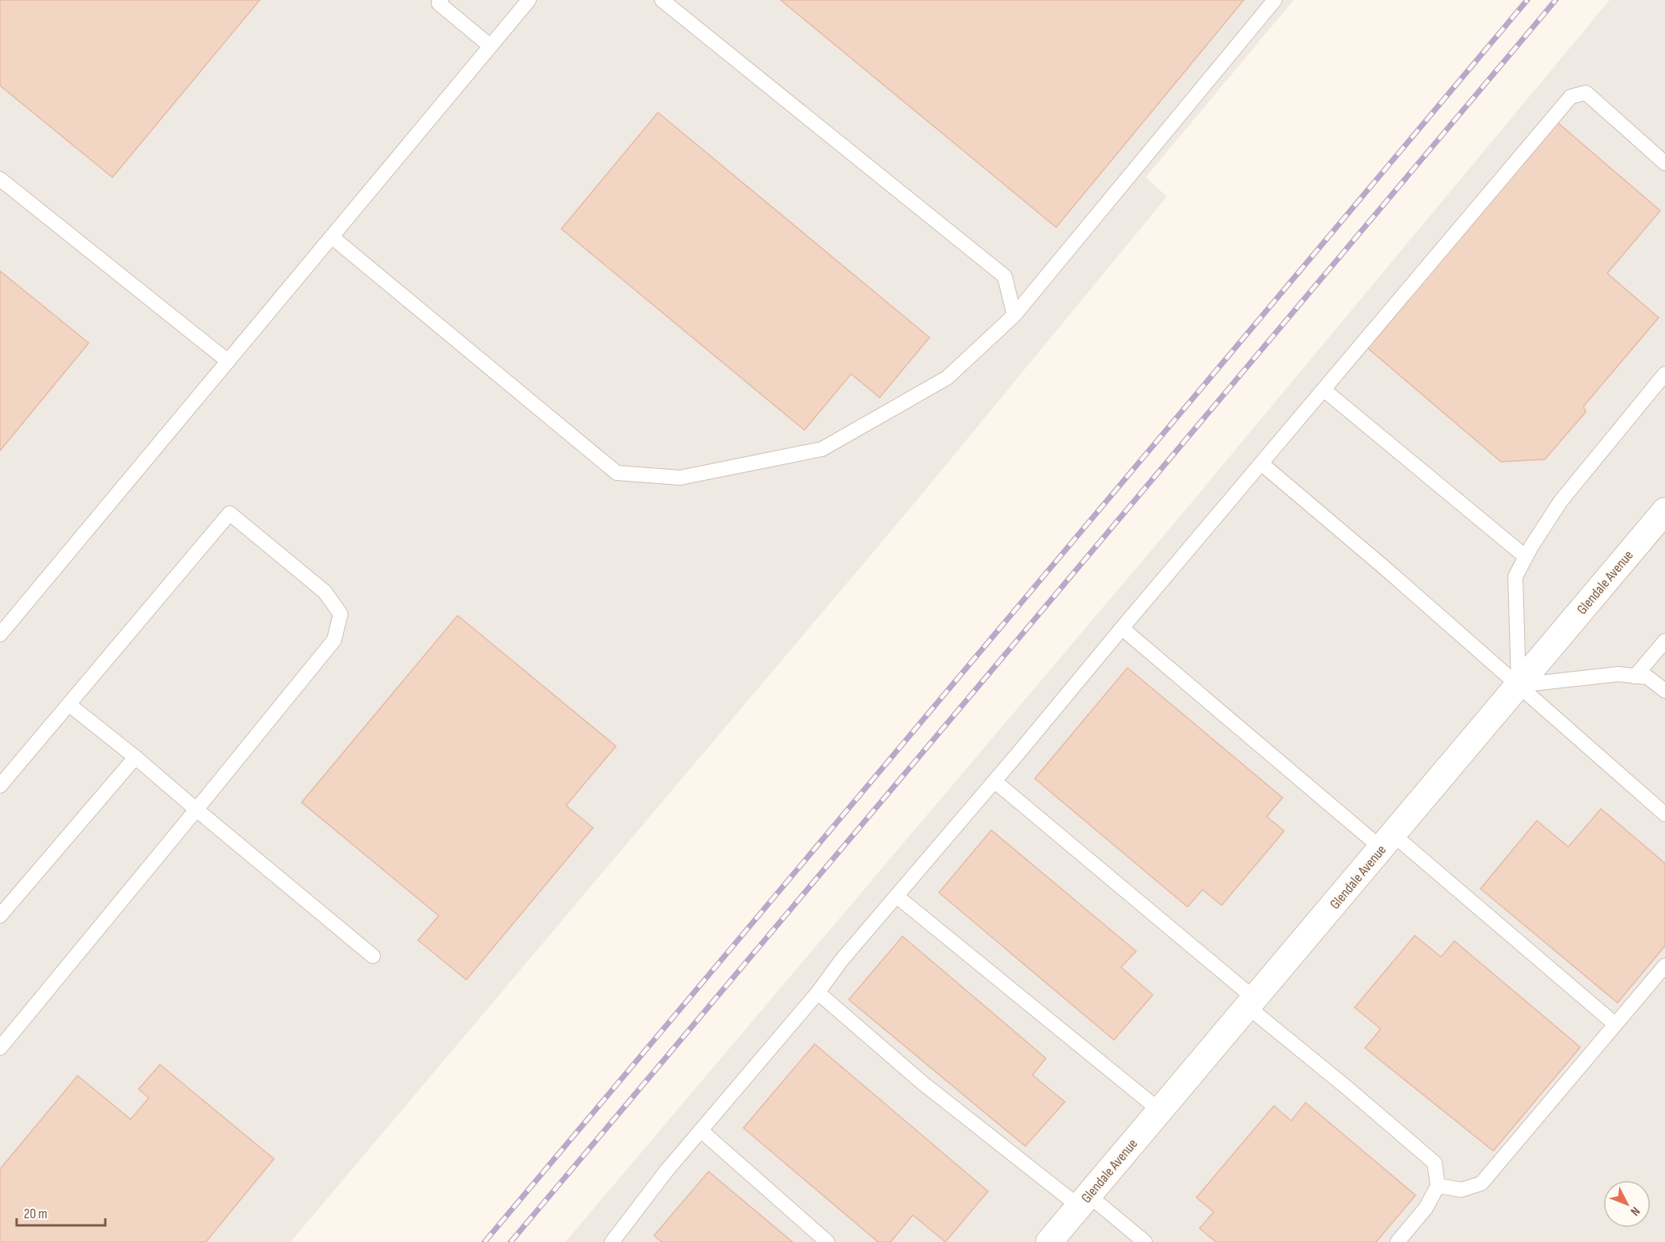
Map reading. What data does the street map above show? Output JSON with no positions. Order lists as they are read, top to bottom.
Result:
{
  "streets": {
    "street": ["Glendale Avenue"]
  },
  "scale_bar": "20 m",
  "north": "bottom right"
}
